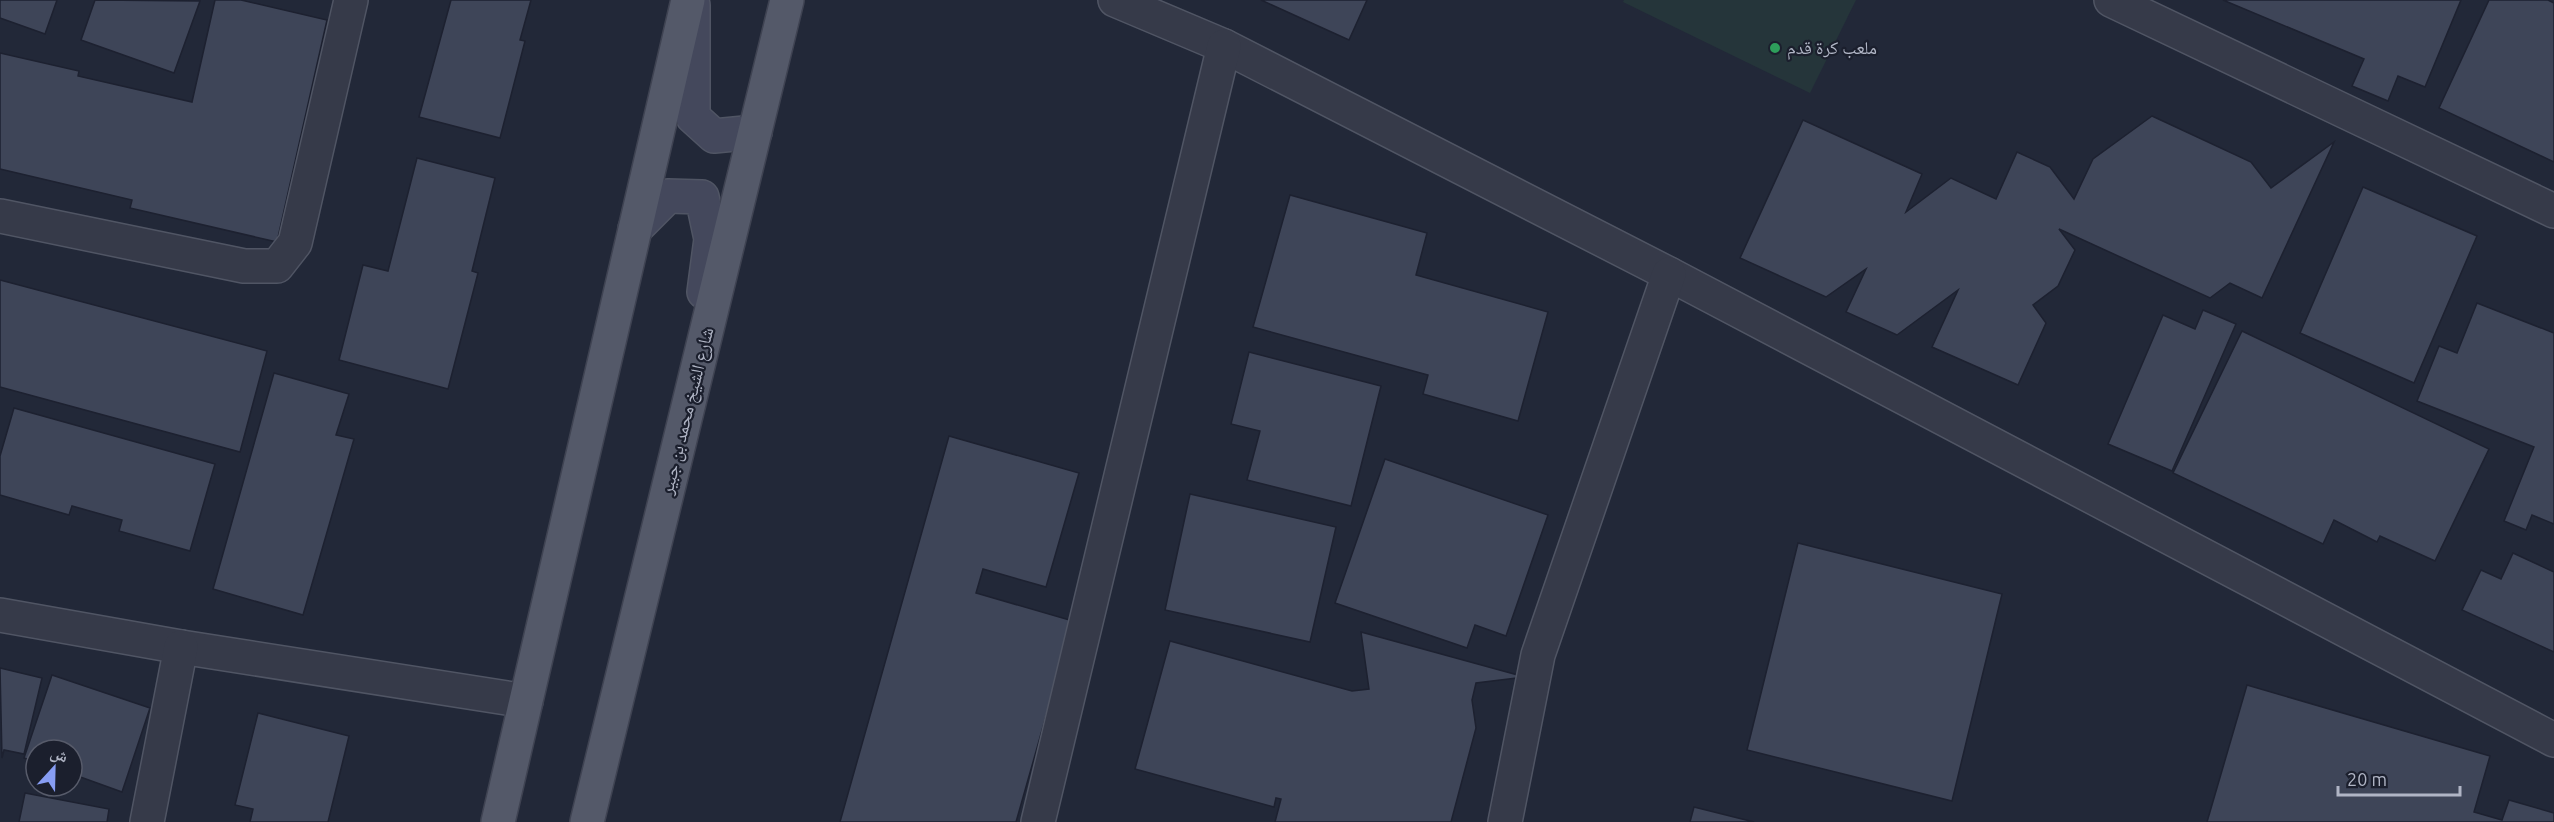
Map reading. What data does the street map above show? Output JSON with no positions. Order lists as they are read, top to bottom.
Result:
{
  "streets": {
    "main road": ["شارع الشيخ محمد بن جبير"]
  },
  "places": ["ملعب كرة قدم"],
  "scale_bar": "20 m",
  "north": "top"
}
